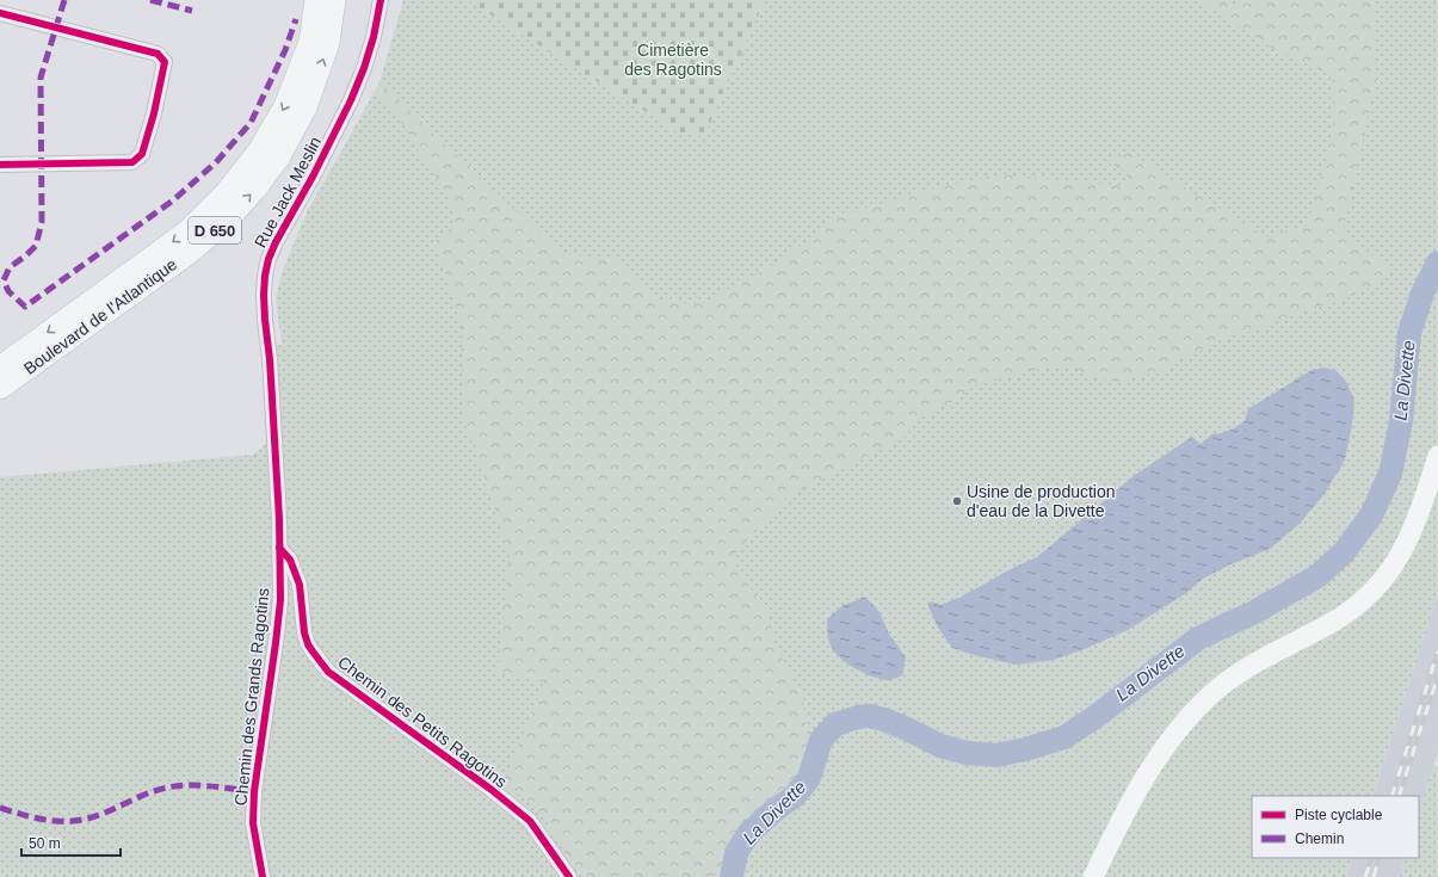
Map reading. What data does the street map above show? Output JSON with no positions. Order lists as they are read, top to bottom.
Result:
{
  "streets": {
    "main road": ["D 650", "Boulevard de l'Atlantique"],
    "street": ["Rue Jack Meslin", "Chemin des Grands Ragotins", "Chemin des Petits Ragotins"]
  },
  "crossings": [
    ["Rue Jack Meslin", "Chemin des Grands Ragotins"],
    ["Rue Jack Meslin", "Chemin des Petits Ragotins"],
    ["Chemin des Grands Ragotins", "Chemin des Petits Ragotins"]
  ],
  "water": ["La Divette"],
  "parks": ["Cimetière des Ragotins"],
  "places": ["Usine de production d'eau de la Divette"],
  "legend": ["Piste cyclable", "Chemin"],
  "scale_bar": "50 m"
}
